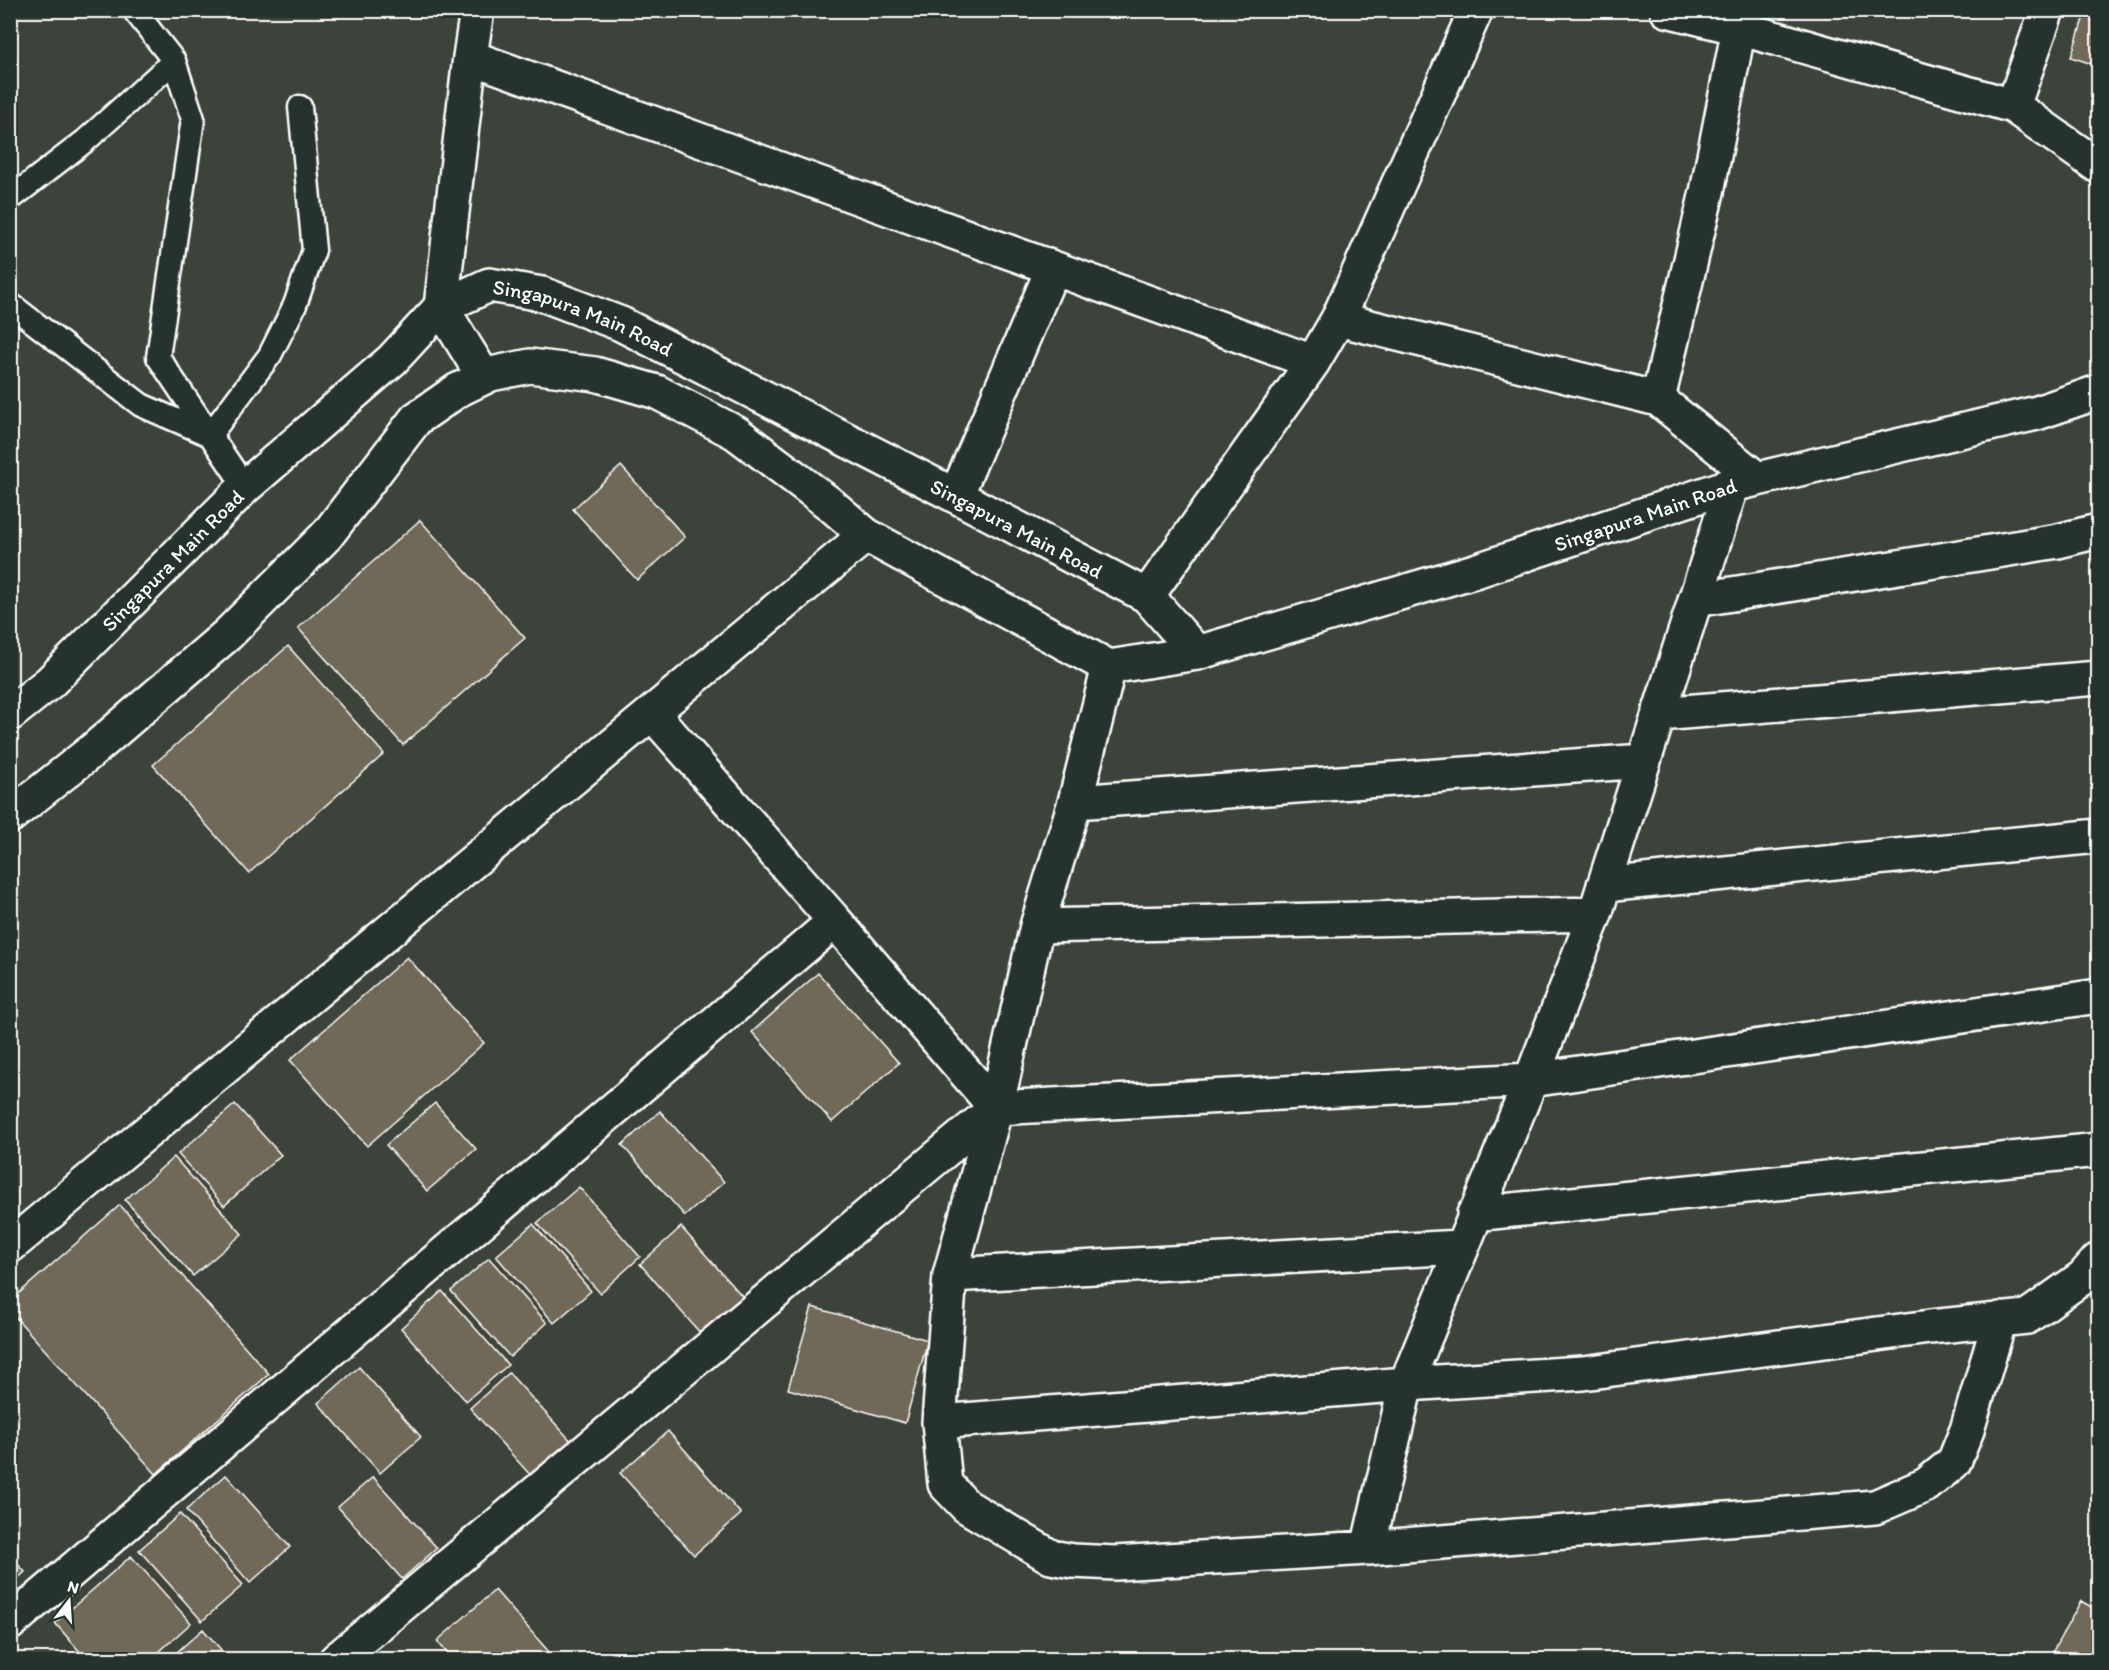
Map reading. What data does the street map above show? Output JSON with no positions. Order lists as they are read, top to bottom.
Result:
{
  "streets": {
    "street": ["Singapura Main Road"]
  },
  "north": "top"
}
